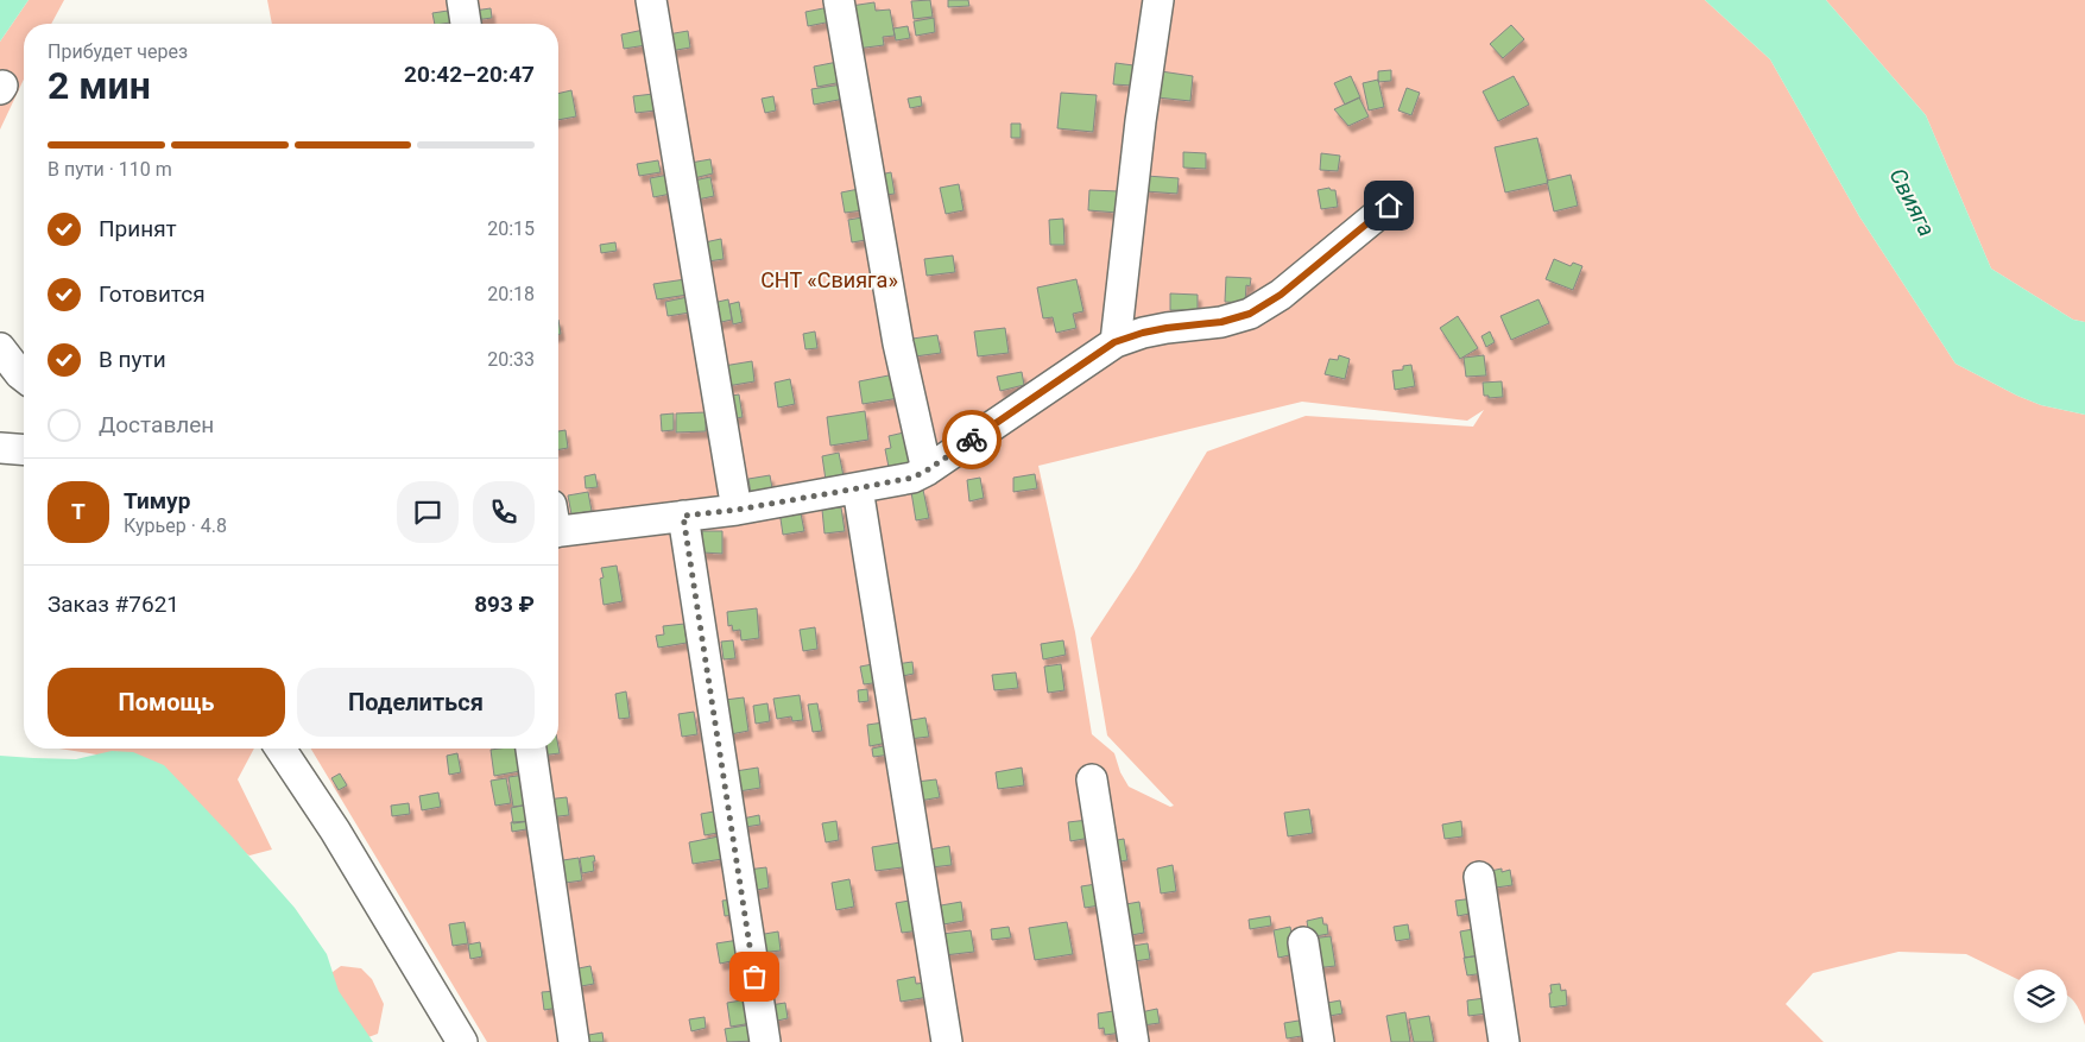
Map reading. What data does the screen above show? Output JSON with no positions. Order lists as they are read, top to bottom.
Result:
{
  "water": ["Свияга"],
  "parks": ["СНТ «Свияга»"],
  "page": {
    "heading": ["2 мин", "Прибудет через", "20:42–20:47"],
    "panel": [
      "Тимур",
      "Курьер · 4.8",
      "Заказ #7621",
      "893 ₽"
    ],
    "bar": "В пути · 110 m",
    "list": [
      ["Принят", "20:15"],
      ["Готовится", "20:18"],
      ["В пути", "20:33"],
      "Доставлен"
    ],
    "round": "Т",
    "buttons": ["Помощь", "Поделиться"]
  }
}
